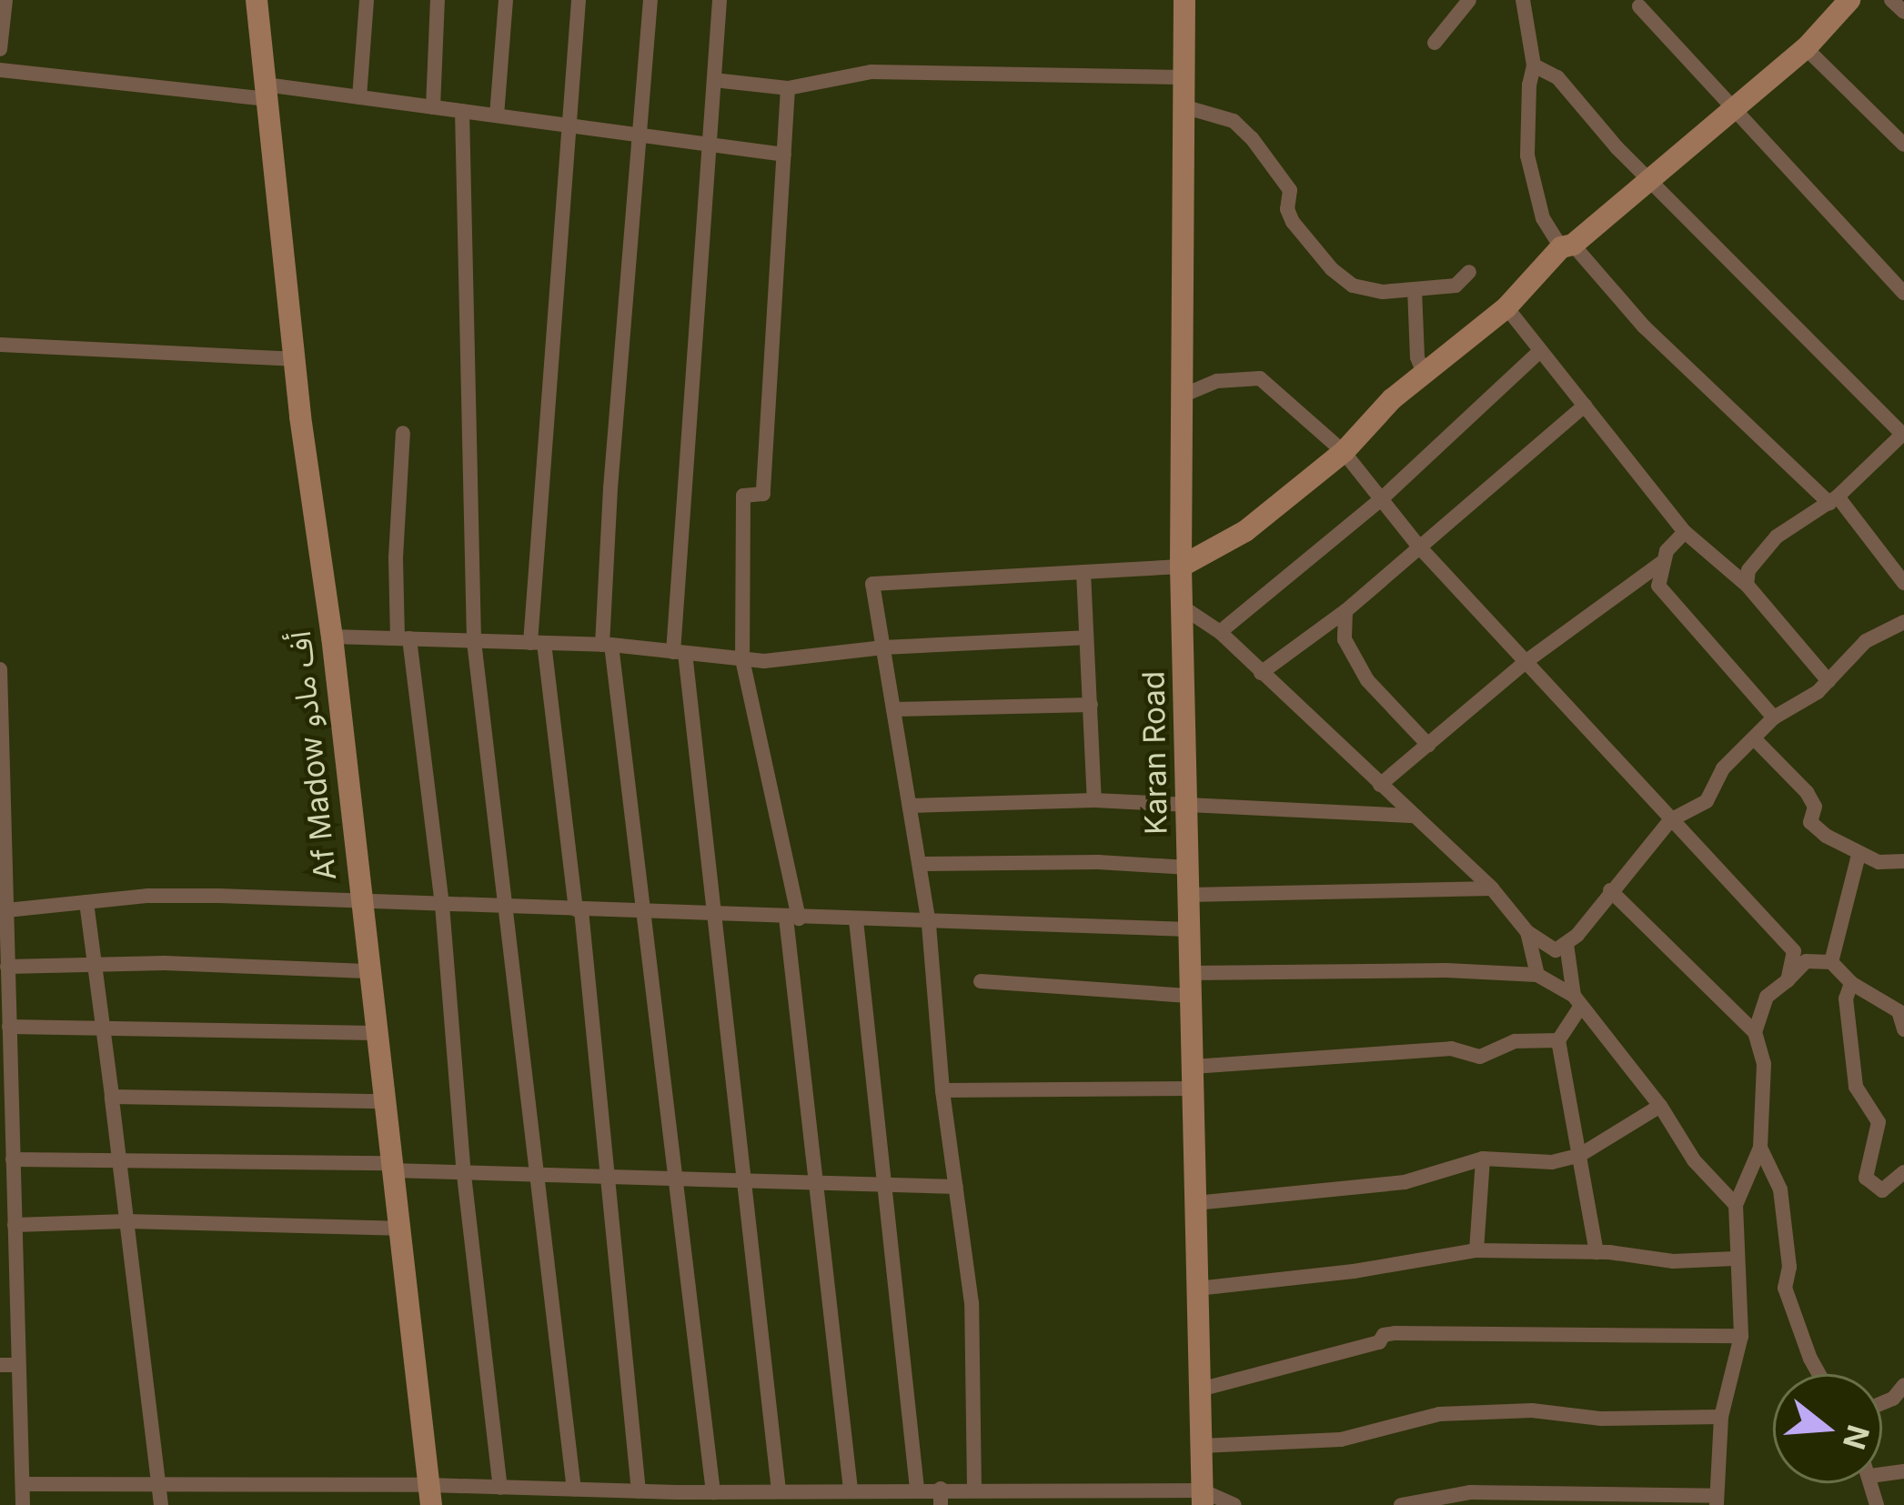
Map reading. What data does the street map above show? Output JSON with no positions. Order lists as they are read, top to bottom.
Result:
{
  "streets": {
    "street": ["Karan Road", "Af Madow أف مادو"]
  },
  "north": "right"
}
